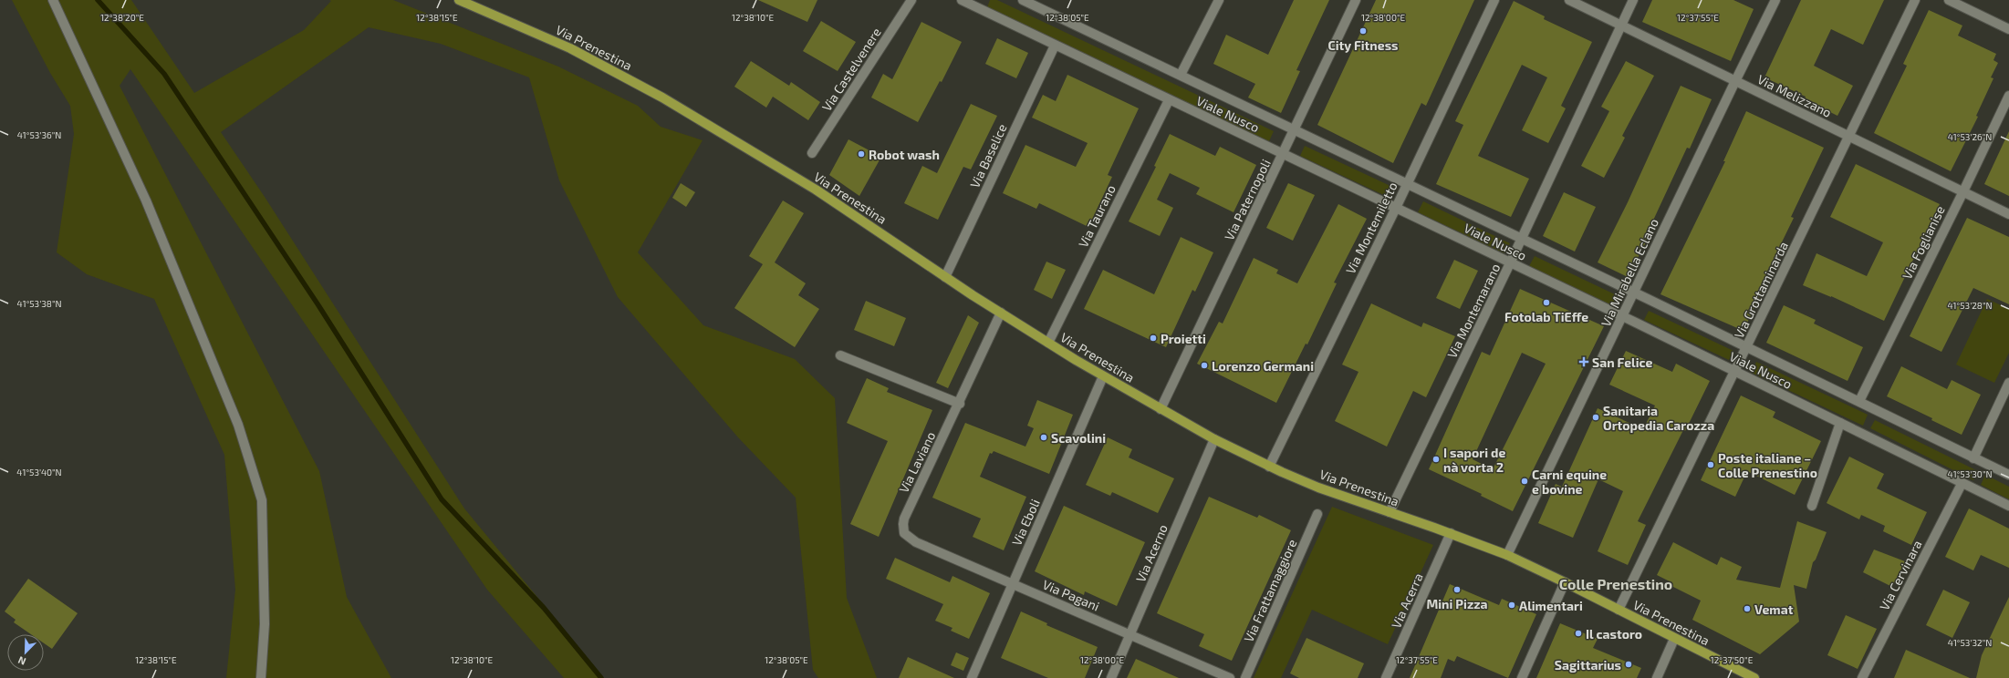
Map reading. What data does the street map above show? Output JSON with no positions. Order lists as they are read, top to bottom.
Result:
{
  "streets": {
    "main road": ["Via Prenestina"],
    "street": [
      "Via Castelvenere",
      "Via Melizzano",
      "Viale Nusco",
      "Via Baselice",
      "Via Paternopoli",
      "Via Taurano",
      "Via Montemiletto",
      "Via Foglianise",
      "Via Mirabella Eclano",
      "Via Grottaminarda",
      "Via Montemarano",
      "Via Laviano",
      "Via Eboli",
      "Via Acerno",
      "Via Cervinara",
      "Via Frattamaggiore",
      "Via Pagani",
      "Via Acerra"
    ]
  },
  "crossings": [
    ["Via Prenestina", "Via Baselice"],
    ["Via Prenestina", "Via Paternopoli"],
    ["Via Prenestina", "Via Taurano"],
    ["Via Prenestina", "Via Montemiletto"],
    ["Via Prenestina", "Via Mirabella Eclano"],
    ["Via Prenestina", "Via Grottaminarda"],
    ["Via Prenestina", "Via Montemarano"],
    ["Via Prenestina", "Via Laviano"],
    ["Via Prenestina", "Via Eboli"],
    ["Via Prenestina", "Via Acerno"],
    ["Via Prenestina", "Via Acerra"],
    ["Via Melizzano", "Via Foglianise"],
    ["Via Melizzano", "Via Mirabella Eclano"],
    ["Via Melizzano", "Via Grottaminarda"],
    ["Via Melizzano", "Via Montemarano"],
    ["Viale Nusco", "Via Baselice"],
    ["Viale Nusco", "Via Paternopoli"],
    ["Viale Nusco", "Via Taurano"],
    ["Viale Nusco", "Via Montemiletto"],
    ["Viale Nusco", "Via Foglianise"],
    ["Viale Nusco", "Via Mirabella Eclano"],
    ["Viale Nusco", "Via Grottaminarda"],
    ["Viale Nusco", "Via Montemarano"],
    ["Viale Nusco", "Via Cervinara"],
    ["Via Laviano", "Via Pagani"],
    ["Via Eboli", "Via Pagani"],
    ["Via Acerno", "Via Pagani"]
  ],
  "districts": ["Colle Prenestino"],
  "places": {
    "other": [
      "City Fitness",
      "Robot wash",
      "Fotolab TiEffe",
      "Proietti",
      "Lorenzo Germani",
      "Sanitaria Ortopedia Carozza",
      "Scavolini",
      "I sapori de nà vorta 2",
      "Poste italiane – Colle Prenestino",
      "Carni equine e bovine",
      "Mini Pizza",
      "Alimentari",
      "Vemat",
      "Il castoro",
      "Sagittarius"
    ],
    "health": ["San Felice"]
  },
  "north": "bottom left",
  "coordinates": [
    "12°38'10\"E",
    "12°38'00\"E",
    "12°38'20\"E",
    "12°38'15\"E",
    "12°38'05\"E",
    "12°37'55\"E",
    "41°53'36\"N",
    "41°53'26\"N",
    "41°53'38\"N",
    "41°53'28\"N",
    "41°53'40\"N",
    "41°53'30\"N",
    "41°53'32\"N",
    "12°37'50\"E"
  ]
}
